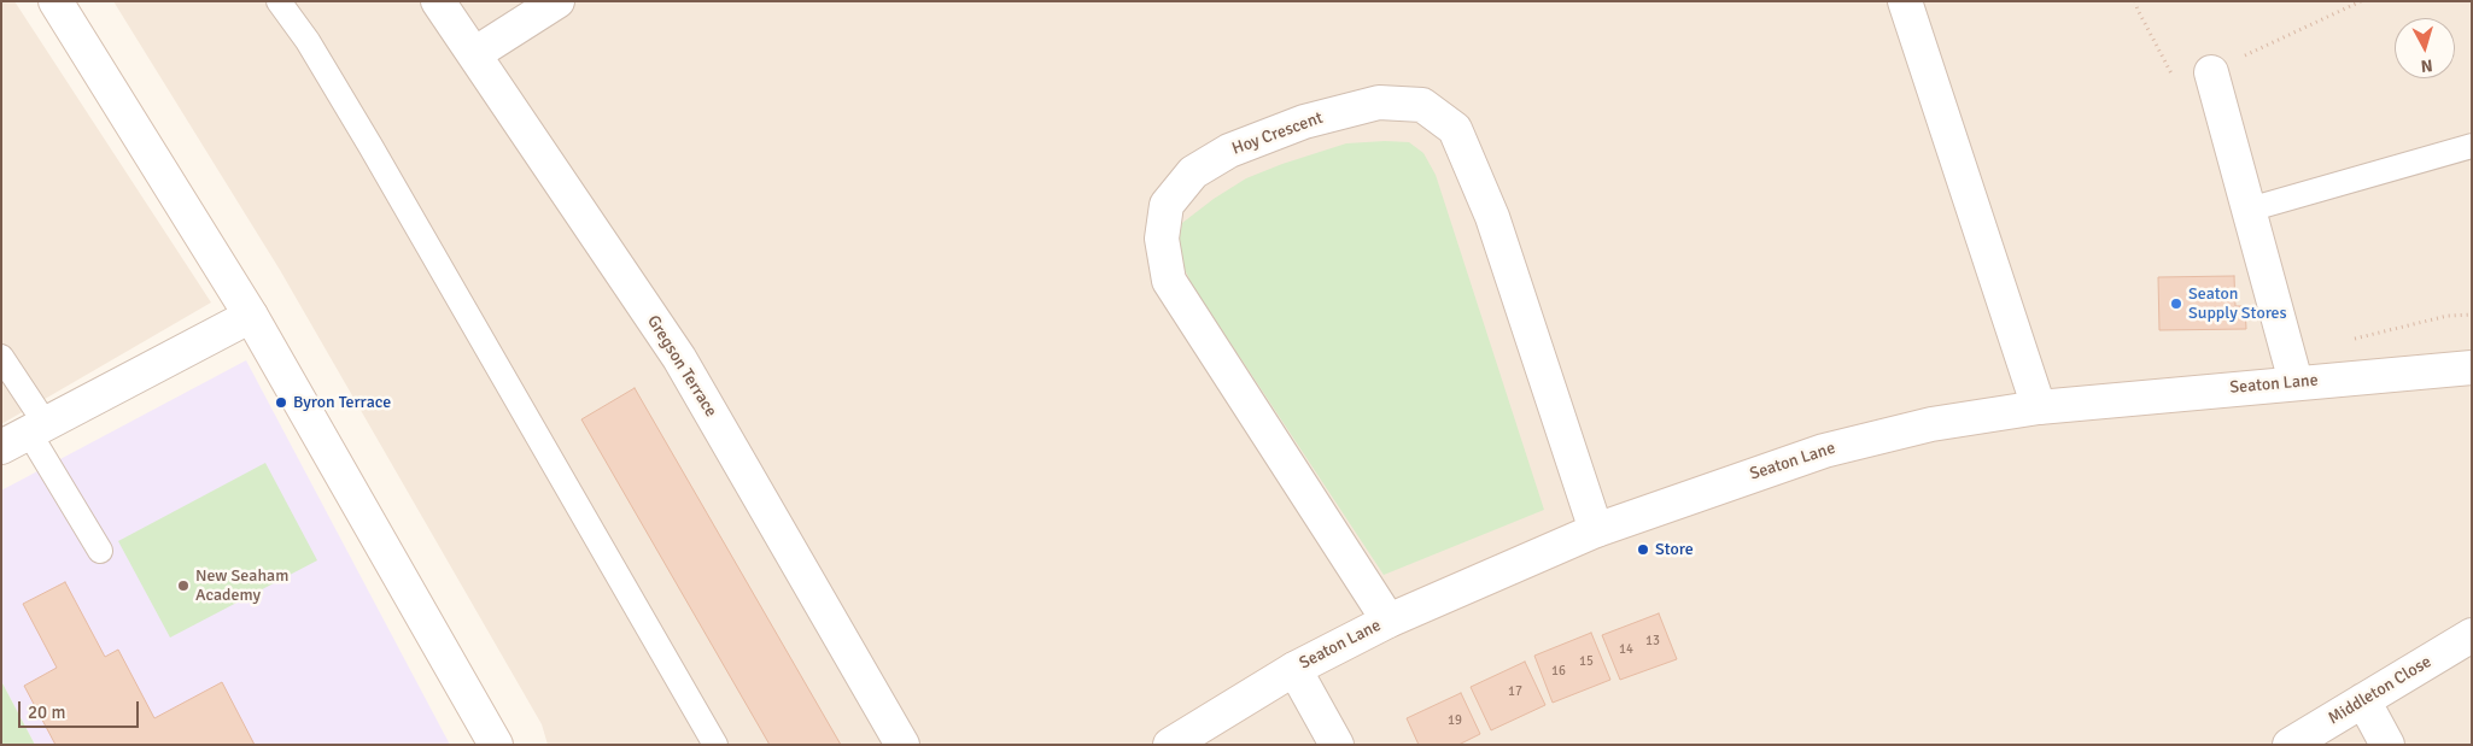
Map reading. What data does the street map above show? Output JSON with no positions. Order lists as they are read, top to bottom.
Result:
{
  "streets": {
    "street": [
      "Hoy Crescent",
      "Gregson Terrace",
      "Seaton Lane",
      "Middleton Close"
    ]
  },
  "crossings": [
    ["Hoy Crescent", "Seaton Lane"]
  ],
  "places": [
    "Seaton Supply Stores",
    "Byron Terrace",
    "Store",
    "New Seaham Academy"
  ],
  "house_numbers": [
    "13",
    "14",
    "15",
    "16",
    "17",
    "19"
  ],
  "scale_bar": "20 m",
  "north": "bottom"
}
